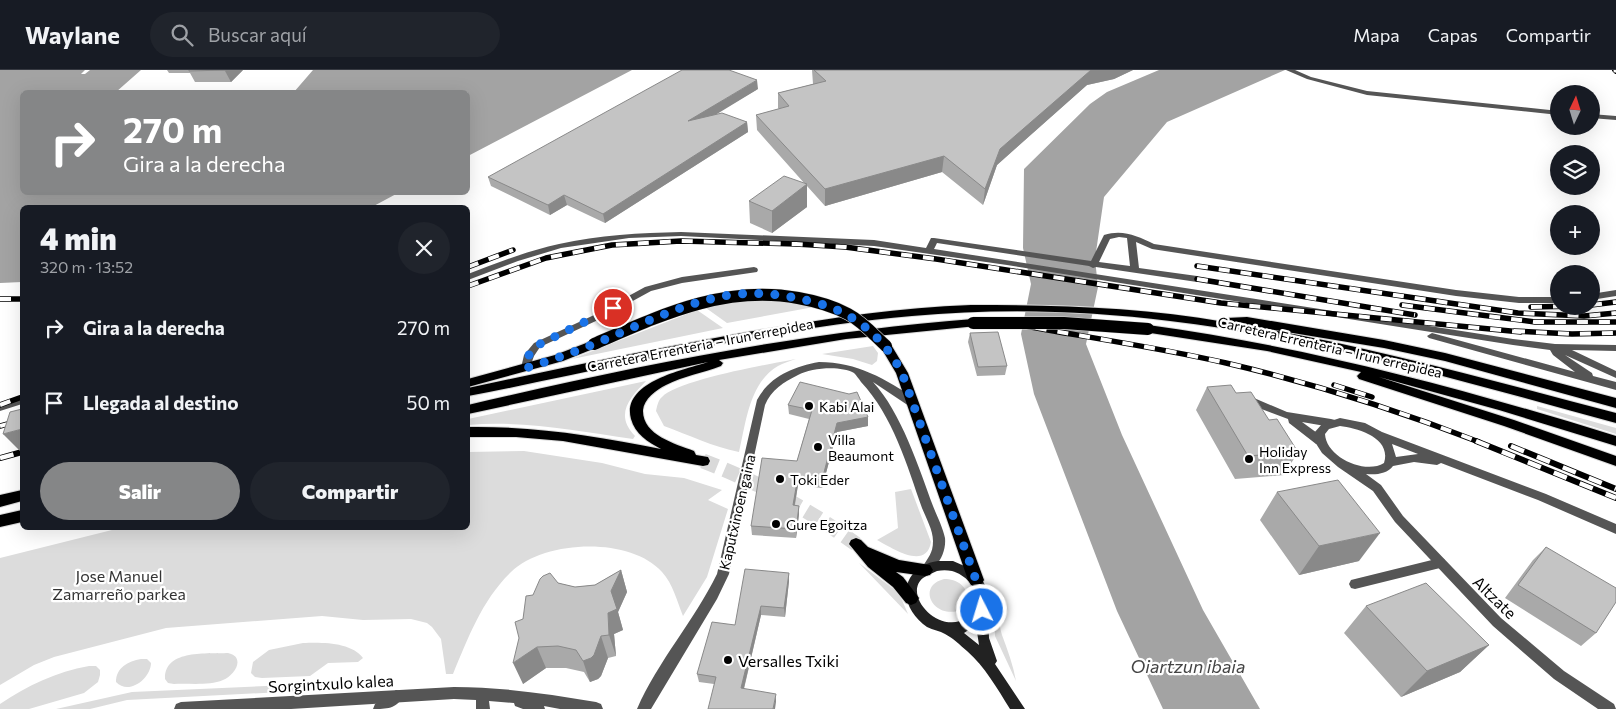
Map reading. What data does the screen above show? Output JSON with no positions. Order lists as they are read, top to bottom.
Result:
{
  "streets": {
    "main road": ["Carretera Errenteria – Irun errepidea"],
    "street": ["Kaputxinoen gaina", "Altzate", "Sorgintxulo kalea"]
  },
  "water": ["Oiartzun ibaia"],
  "parks": ["Jose Manuel Zamarreño parkea"],
  "places": [
    "Kabi Alai",
    "Villa Beaumont",
    "Holiday Inn Express",
    "Toki Eder",
    "Gure Egoitza",
    "Versalles Txiki"
  ],
  "north": "top",
  "page": {
    "header": "Waylane",
    "search": "Buscar aquí",
    "nav": ["Mapa", "Capas", "Compartir"],
    "map_buttons": ["+", "−"],
    "turn": ["270 m", "Gira a la derecha"],
    "heading": ["4 min", "320 m · 13:52"],
    "list": [
      {
        "name": "Gira a la derecha",
        "value": "270 m"
      },
      {
        "name": "Llegada al destino",
        "value": "50 m"
      }
    ],
    "buttons": ["Salir", "Compartir"]
  }
}
